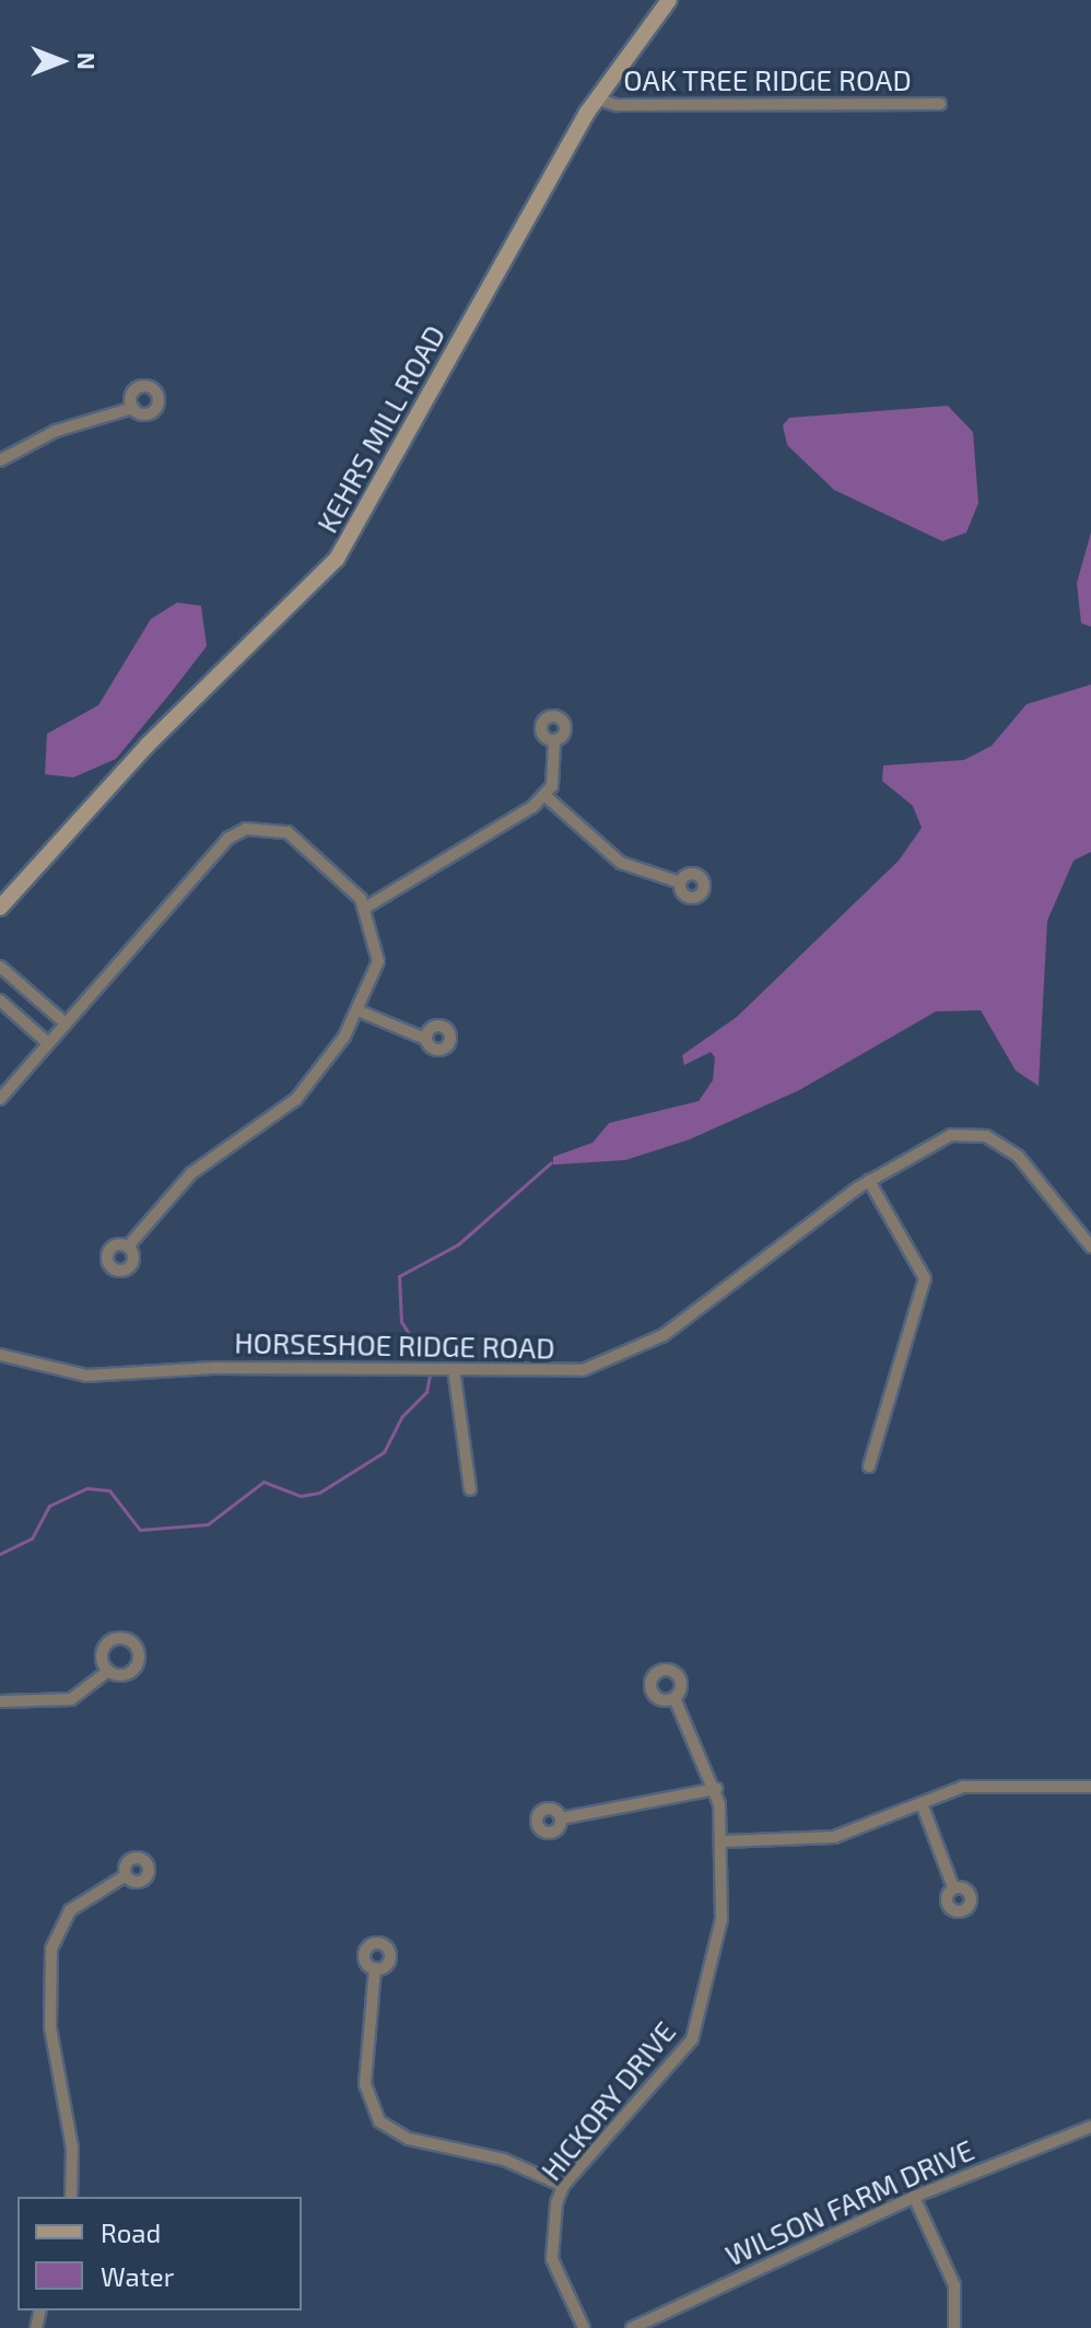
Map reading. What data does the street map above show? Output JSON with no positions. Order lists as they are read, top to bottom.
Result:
{
  "streets": {
    "main road": ["KEHRS MILL ROAD"],
    "street": [
      "OAK TREE RIDGE ROAD",
      "HORSESHOE RIDGE ROAD",
      "HICKORY DRIVE",
      "WILSON FARM DRIVE"
    ]
  },
  "crossings": [
    ["OAK TREE RIDGE ROAD", "KEHRS MILL ROAD"]
  ],
  "legend": ["Road", "Water"],
  "north": "right"
}
